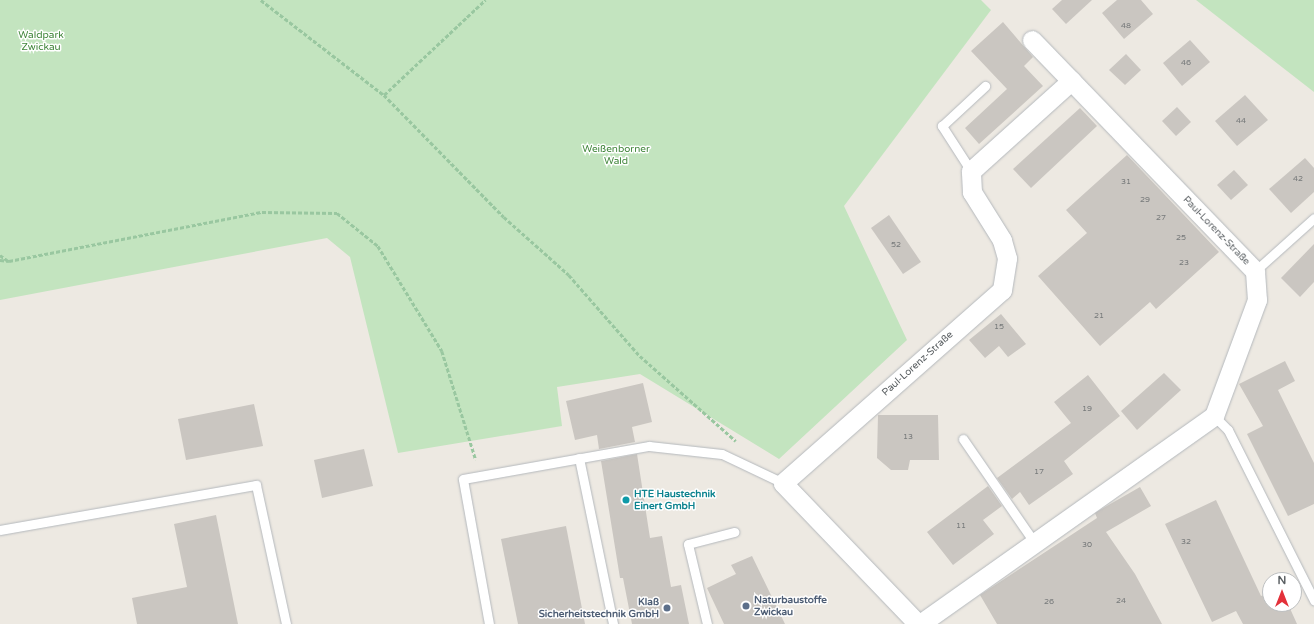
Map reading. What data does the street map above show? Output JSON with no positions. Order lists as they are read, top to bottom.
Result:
{
  "streets": {
    "street": ["Paul-Lorenz-Straße"]
  },
  "parks": ["Waldpark Zwickau", "Weißenborner Wald"],
  "places": ["HTE Haustechnik Einert GmbH", "Naturbaustoffe Zwickau", "Klaß Sicherheitstechnik GmbH"],
  "house_numbers": [
    "48",
    "46",
    "44",
    "42",
    "31",
    "29",
    "27",
    "25",
    "52",
    "23",
    "21",
    "15",
    "19",
    "13",
    "17",
    "11",
    "32",
    "30",
    "24",
    "26"
  ],
  "north": "top"
}
